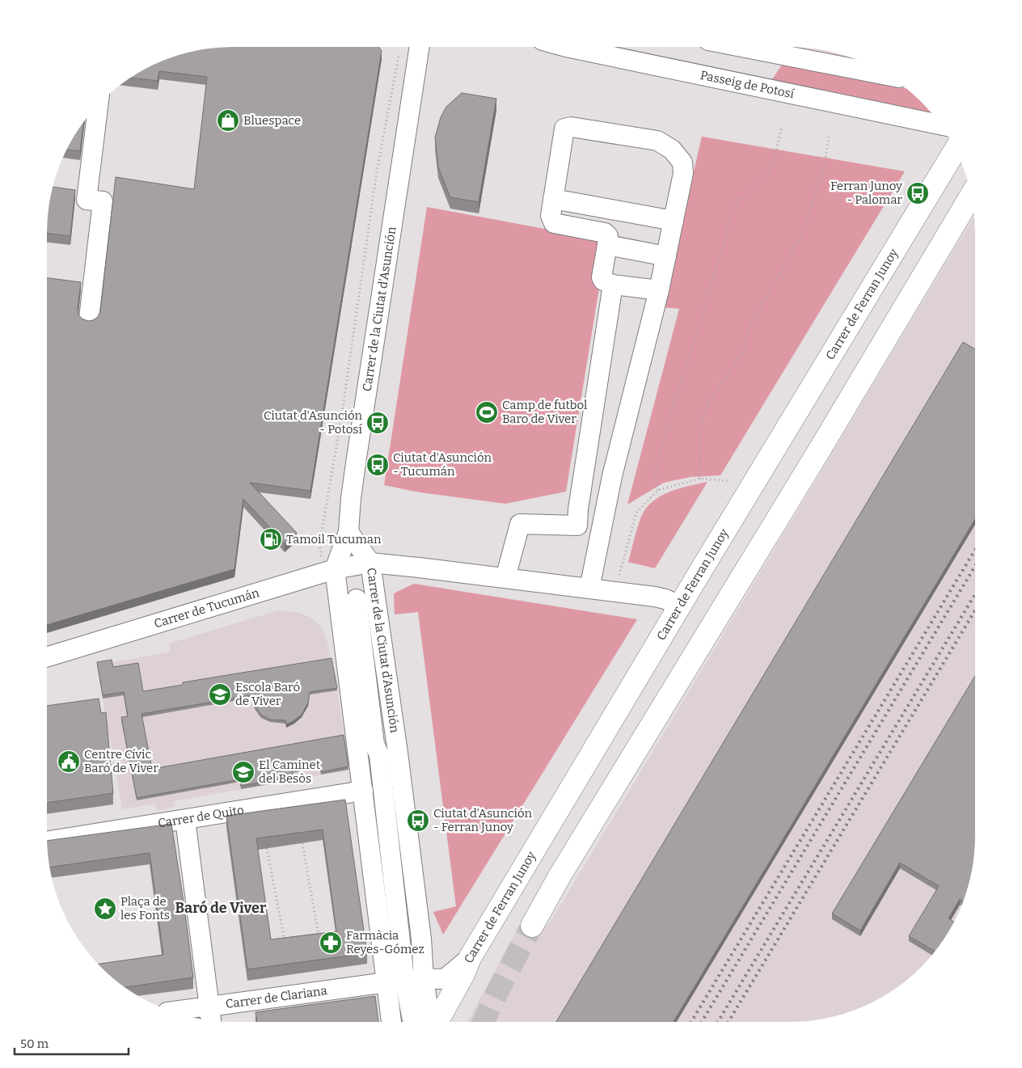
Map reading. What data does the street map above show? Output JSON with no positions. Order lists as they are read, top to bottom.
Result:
{
  "streets": {
    "main road": ["Carrer de Ferran Junoy"],
    "street": [
      "Passeig de Potosí",
      "Carrer de la Ciutat d'Asunción",
      "Carrer de Tucumán",
      "Carrer de Quito",
      "Carrer de Clariana"
    ]
  },
  "crossings": [
    ["Carrer de Ferran Junoy", "Carrer de Tucumán"],
    ["Carrer de Ferran Junoy", "Carrer de Clariana"],
    ["Carrer de la Ciutat d'Asunción", "Carrer de Tucumán"],
    ["Carrer de la Ciutat d'Asunción", "Carrer de Clariana"]
  ],
  "districts": ["Baró de Viver"],
  "places": {
    "shop": ["Bluespace"],
    "bus stop": [
      "Ferran Junoy - Palomar",
      "Ciutat d'Asunción - Potosí",
      "Ciutat d'Asunción - Tucumán",
      "Ciutat d'Asunción - Ferran Junoy"
    ],
    "sports": ["Camp de futbol Baro de Viver"],
    "fuel station": ["Tamoil Tucuman"],
    "school or university": ["Escola Baró de Viver", "El Caminet del Besòs"],
    "public building": ["Centre Cívic Baró de Viver"],
    "place": ["Plaça de les Fonts"],
    "pharmacy": ["Farmàcia Reyes-Gómez"]
  },
  "scale_bar": "50 m"
}
